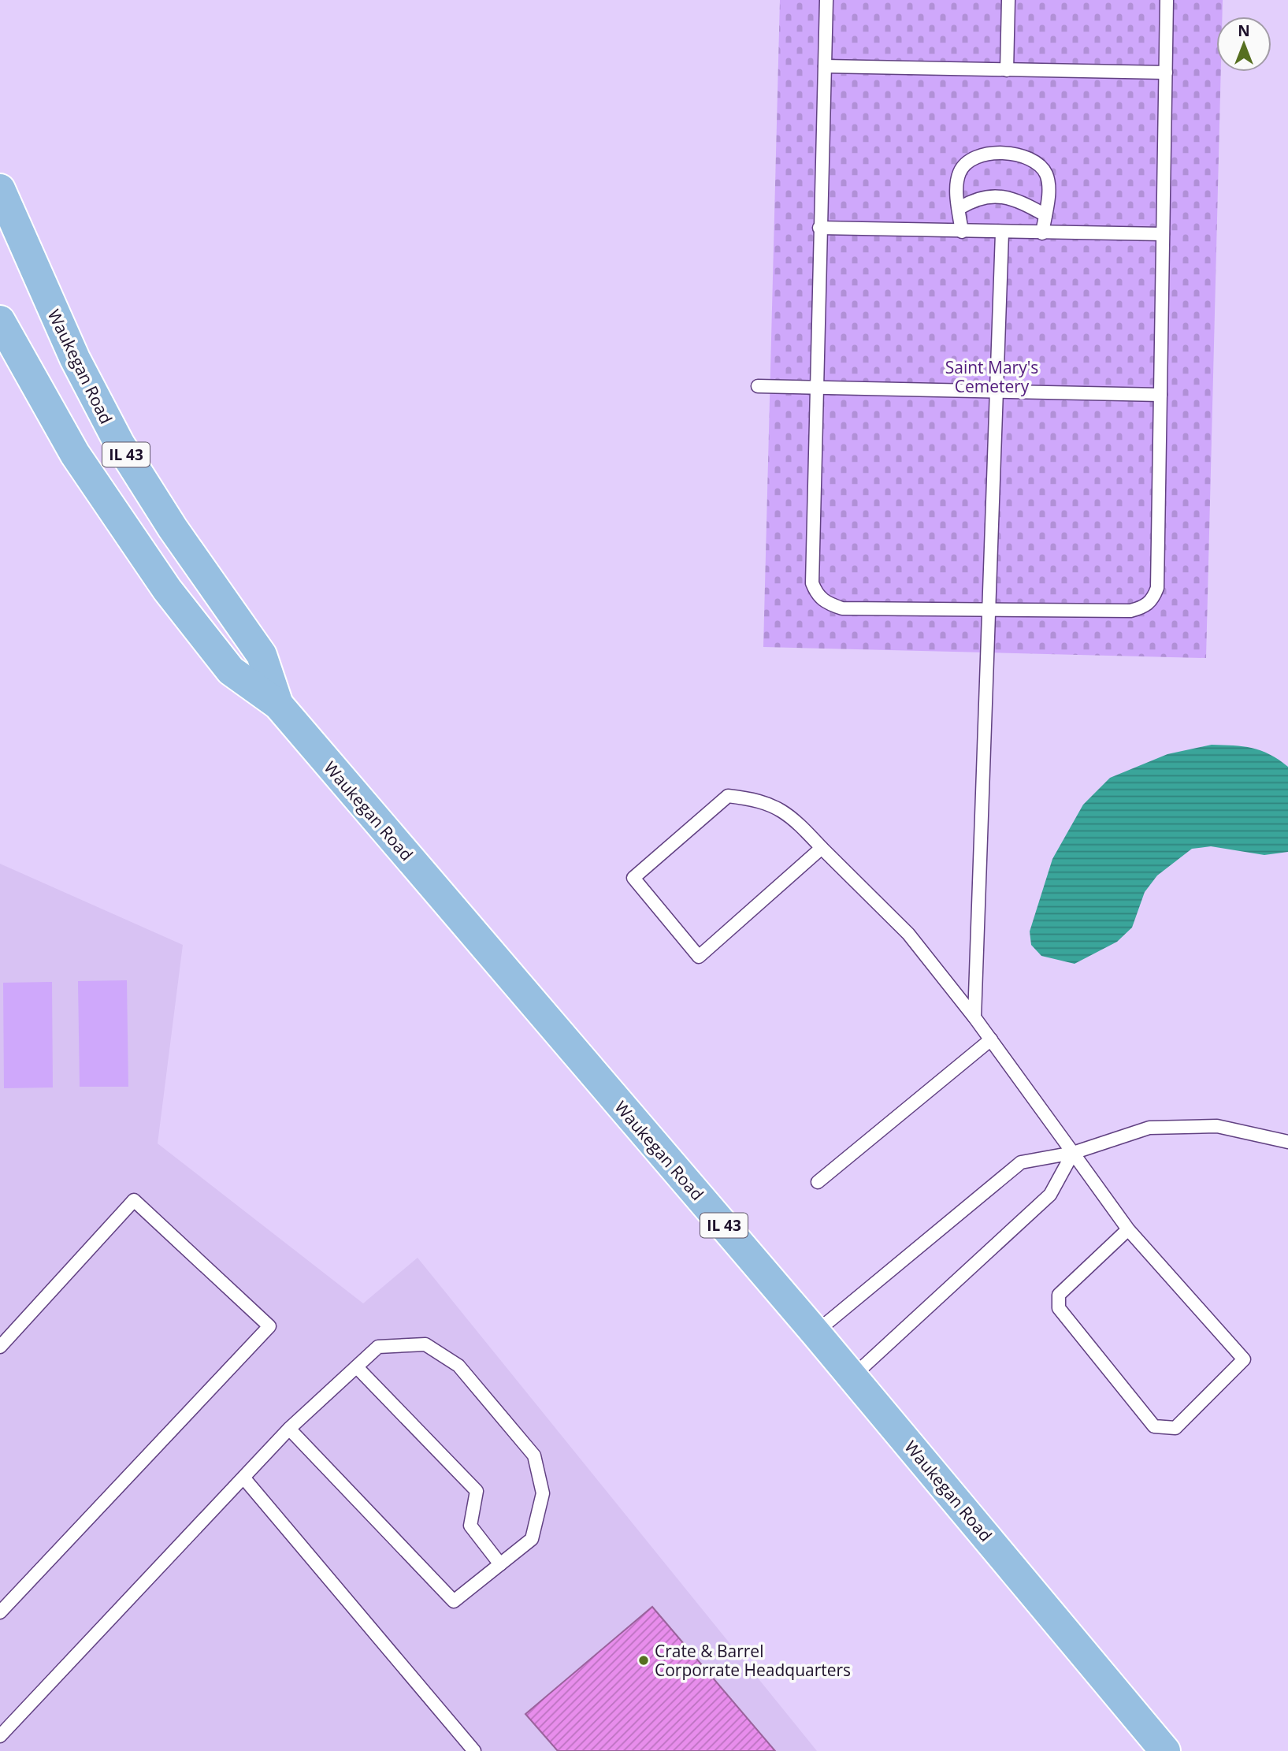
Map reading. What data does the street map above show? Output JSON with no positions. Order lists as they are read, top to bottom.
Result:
{
  "streets": {
    "main road": ["Waukegan Road", "IL 43"]
  },
  "parks": ["Saint Mary's Cemetery"],
  "places": ["Crate & Barrel Corporrate Headquarters"],
  "north": "top"
}
